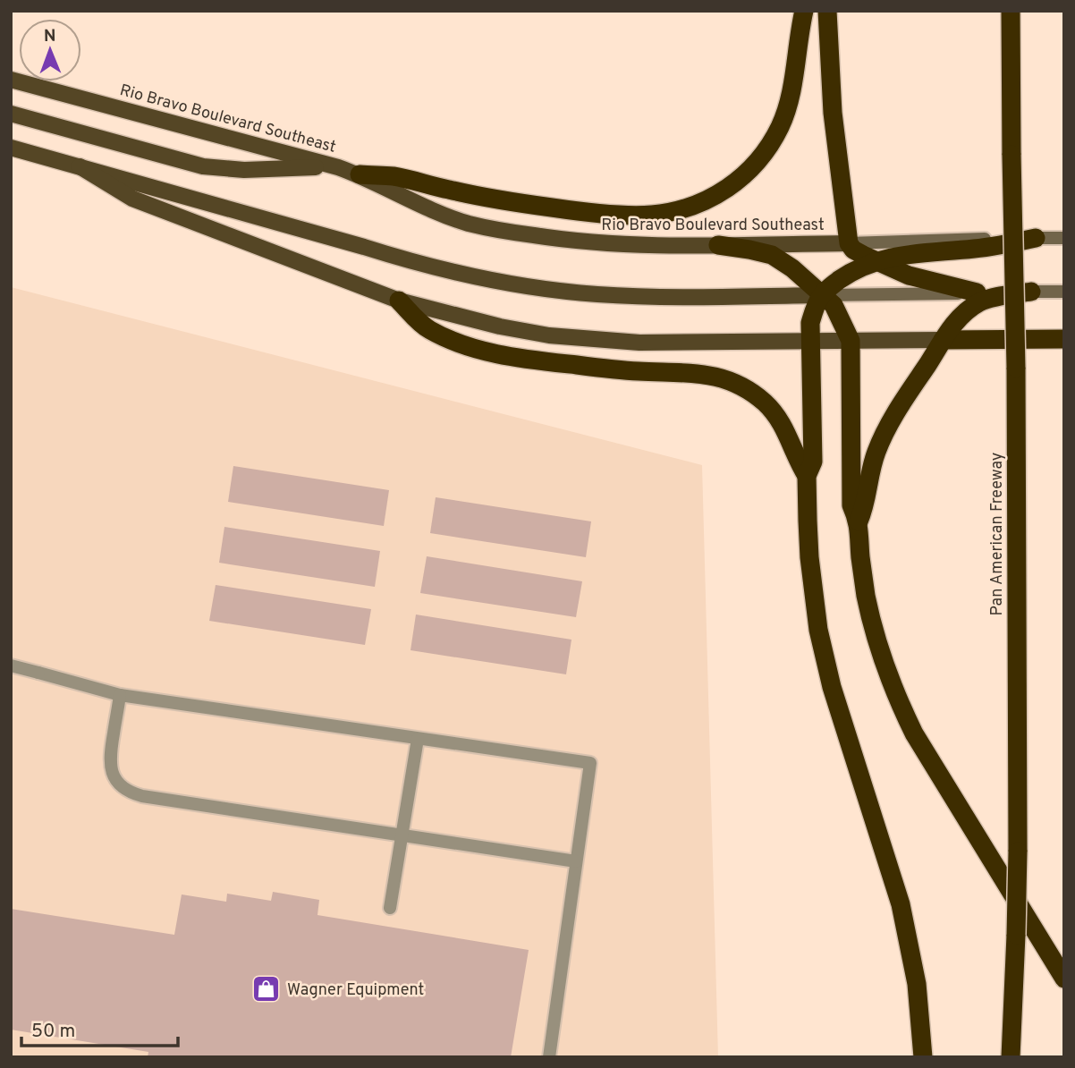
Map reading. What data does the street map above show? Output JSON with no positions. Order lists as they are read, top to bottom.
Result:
{
  "streets": {
    "highway": ["Pan American Freeway"],
    "main road": ["Rio Bravo Boulevard Southeast"]
  },
  "places": {
    "shop": ["Wagner Equipment"]
  },
  "scale_bar": "50 m",
  "north": "top"
}
